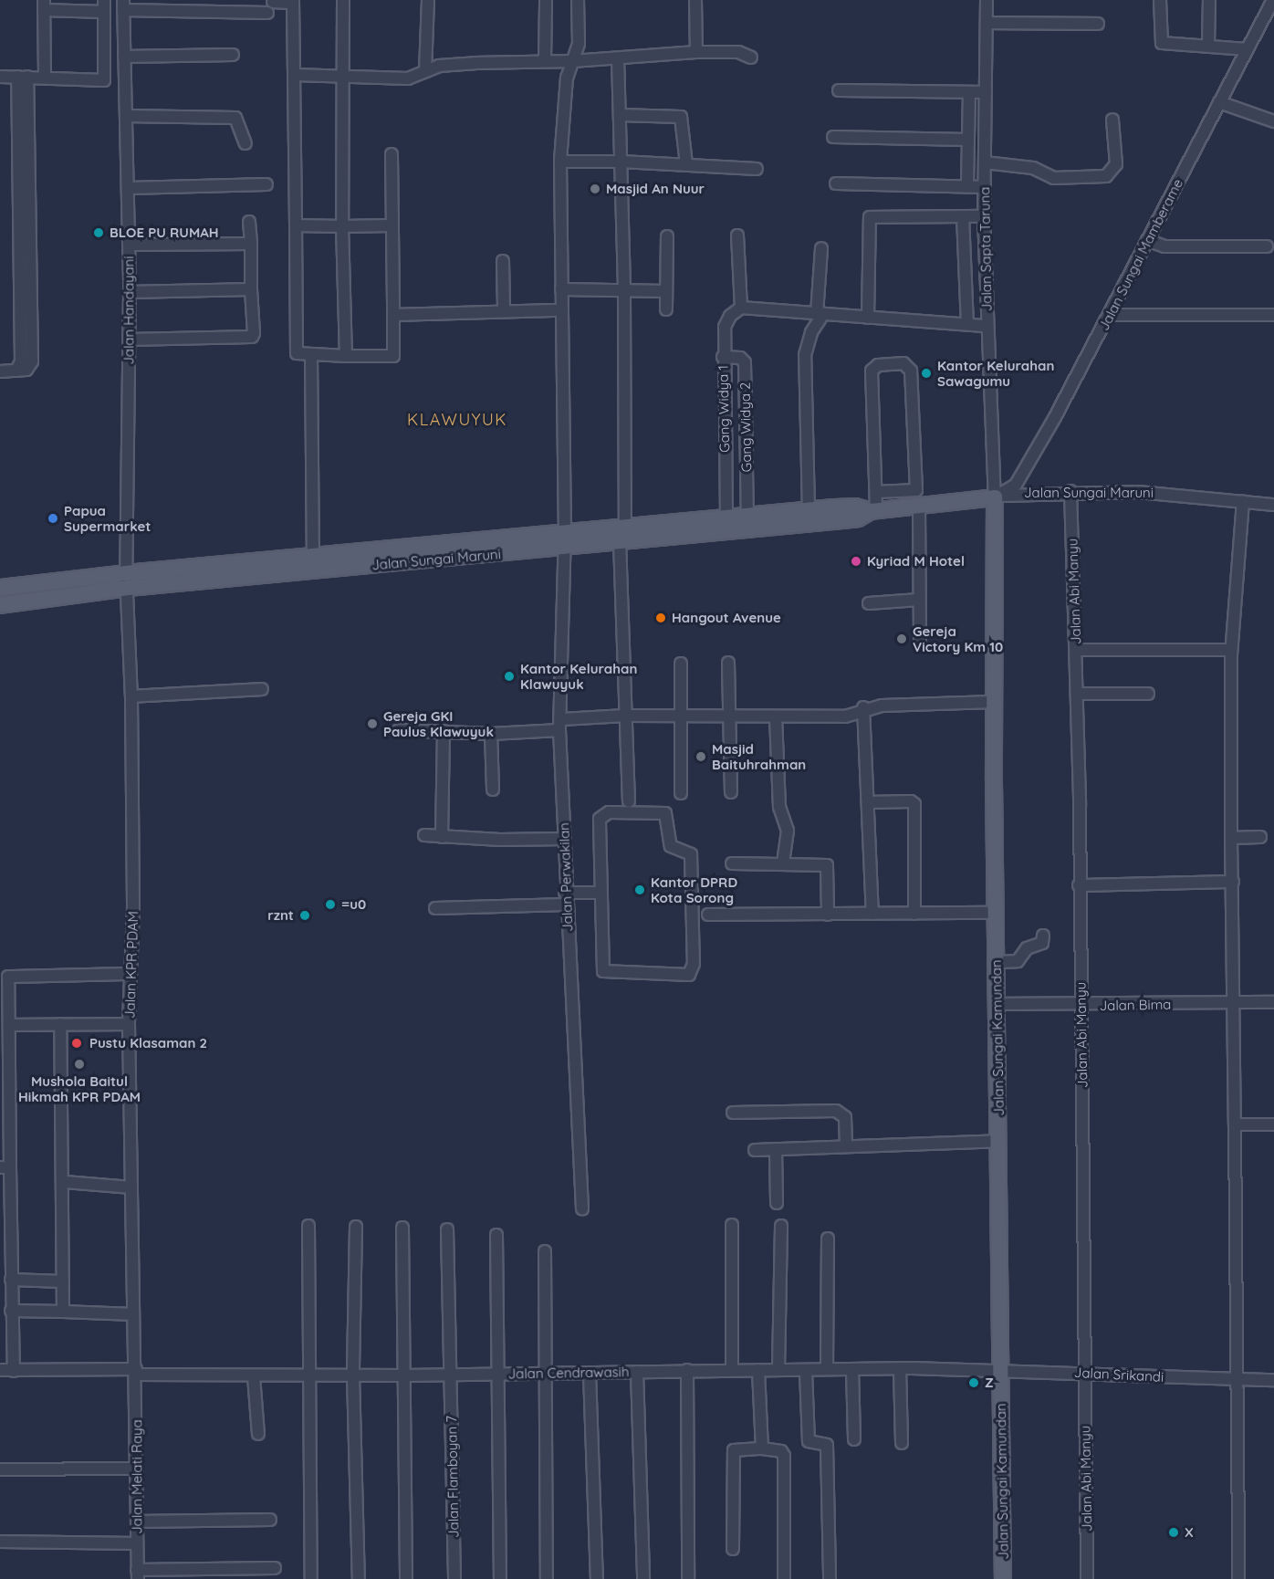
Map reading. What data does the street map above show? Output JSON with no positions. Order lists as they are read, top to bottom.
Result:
{
  "streets": {
    "main road": ["Jalan Sungai Maruni", "Jalan Sungai Kamundan"],
    "street": [
      "Jalan Sapta Taruna",
      "Jalan Sungai Mamberame",
      "Jalan Handayani",
      "Gang Widya 1",
      "Gang Widya 2",
      "Jalan Abi Manyu",
      "Jalan Perwakilan",
      "Jalan KPR PDAM",
      "Jalan Bima",
      "Jalan Cendrawasih",
      "Jalan Srikandi",
      "Jalan Melati Raya",
      "Jalan Flamboyan 7"
    ]
  },
  "crossings": [
    ["Jalan Sapta Taruna", "Jalan Sungai Mamberame"],
    ["Jalan Sapta Taruna", "Jalan Sungai Maruni"],
    ["Jalan Sapta Taruna", "Jalan Sungai Kamundan"],
    ["Jalan Sungai Mamberame", "Jalan Sungai Maruni"],
    ["Jalan Sungai Mamberame", "Jalan Sungai Kamundan"],
    ["Jalan Handayani", "Jalan Sungai Maruni"],
    ["Jalan Handayani", "Jalan KPR PDAM"],
    ["Gang Widya 1", "Gang Widya 2"],
    ["Gang Widya 1", "Jalan Sungai Maruni"],
    ["Gang Widya 2", "Jalan Sungai Maruni"],
    ["Jalan Sungai Maruni", "Jalan Abi Manyu"],
    ["Jalan Sungai Maruni", "Jalan Perwakilan"],
    ["Jalan Sungai Maruni", "Jalan KPR PDAM"],
    ["Jalan Sungai Maruni", "Jalan Sungai Kamundan"],
    ["Jalan Abi Manyu", "Jalan Bima"],
    ["Jalan Abi Manyu", "Jalan Srikandi"],
    ["Jalan KPR PDAM", "Jalan Cendrawasih"],
    ["Jalan KPR PDAM", "Jalan Melati Raya"],
    ["Jalan Bima", "Jalan Sungai Kamundan"],
    ["Jalan Sungai Kamundan", "Jalan Cendrawasih"],
    ["Jalan Sungai Kamundan", "Jalan Srikandi"],
    ["Jalan Cendrawasih", "Jalan Srikandi"],
    ["Jalan Cendrawasih", "Jalan Melati Raya"],
    ["Jalan Cendrawasih", "Jalan Flamboyan 7"]
  ],
  "districts": ["KLAWUYUK"],
  "places": [
    "Masjid An Nuur",
    "BLOE PU RUMAH",
    "Kantor Kelurahan Sawagumu",
    "Papua Supermarket",
    "Kyriad M Hotel",
    "Hangout Avenue",
    "Gereja Victory Km 10",
    "Kantor Kelurahan Klawuyuk",
    "Gereja GKI Paulus Klawuyuk",
    "Masjid Baituhrahman",
    "Kantor DPRD Kota Sorong",
    "=u0",
    "rznt",
    "Pustu Klasaman 2",
    "Mushola Baitul Hikmah KPR PDAM",
    "Z",
    "X"
  ]
}
